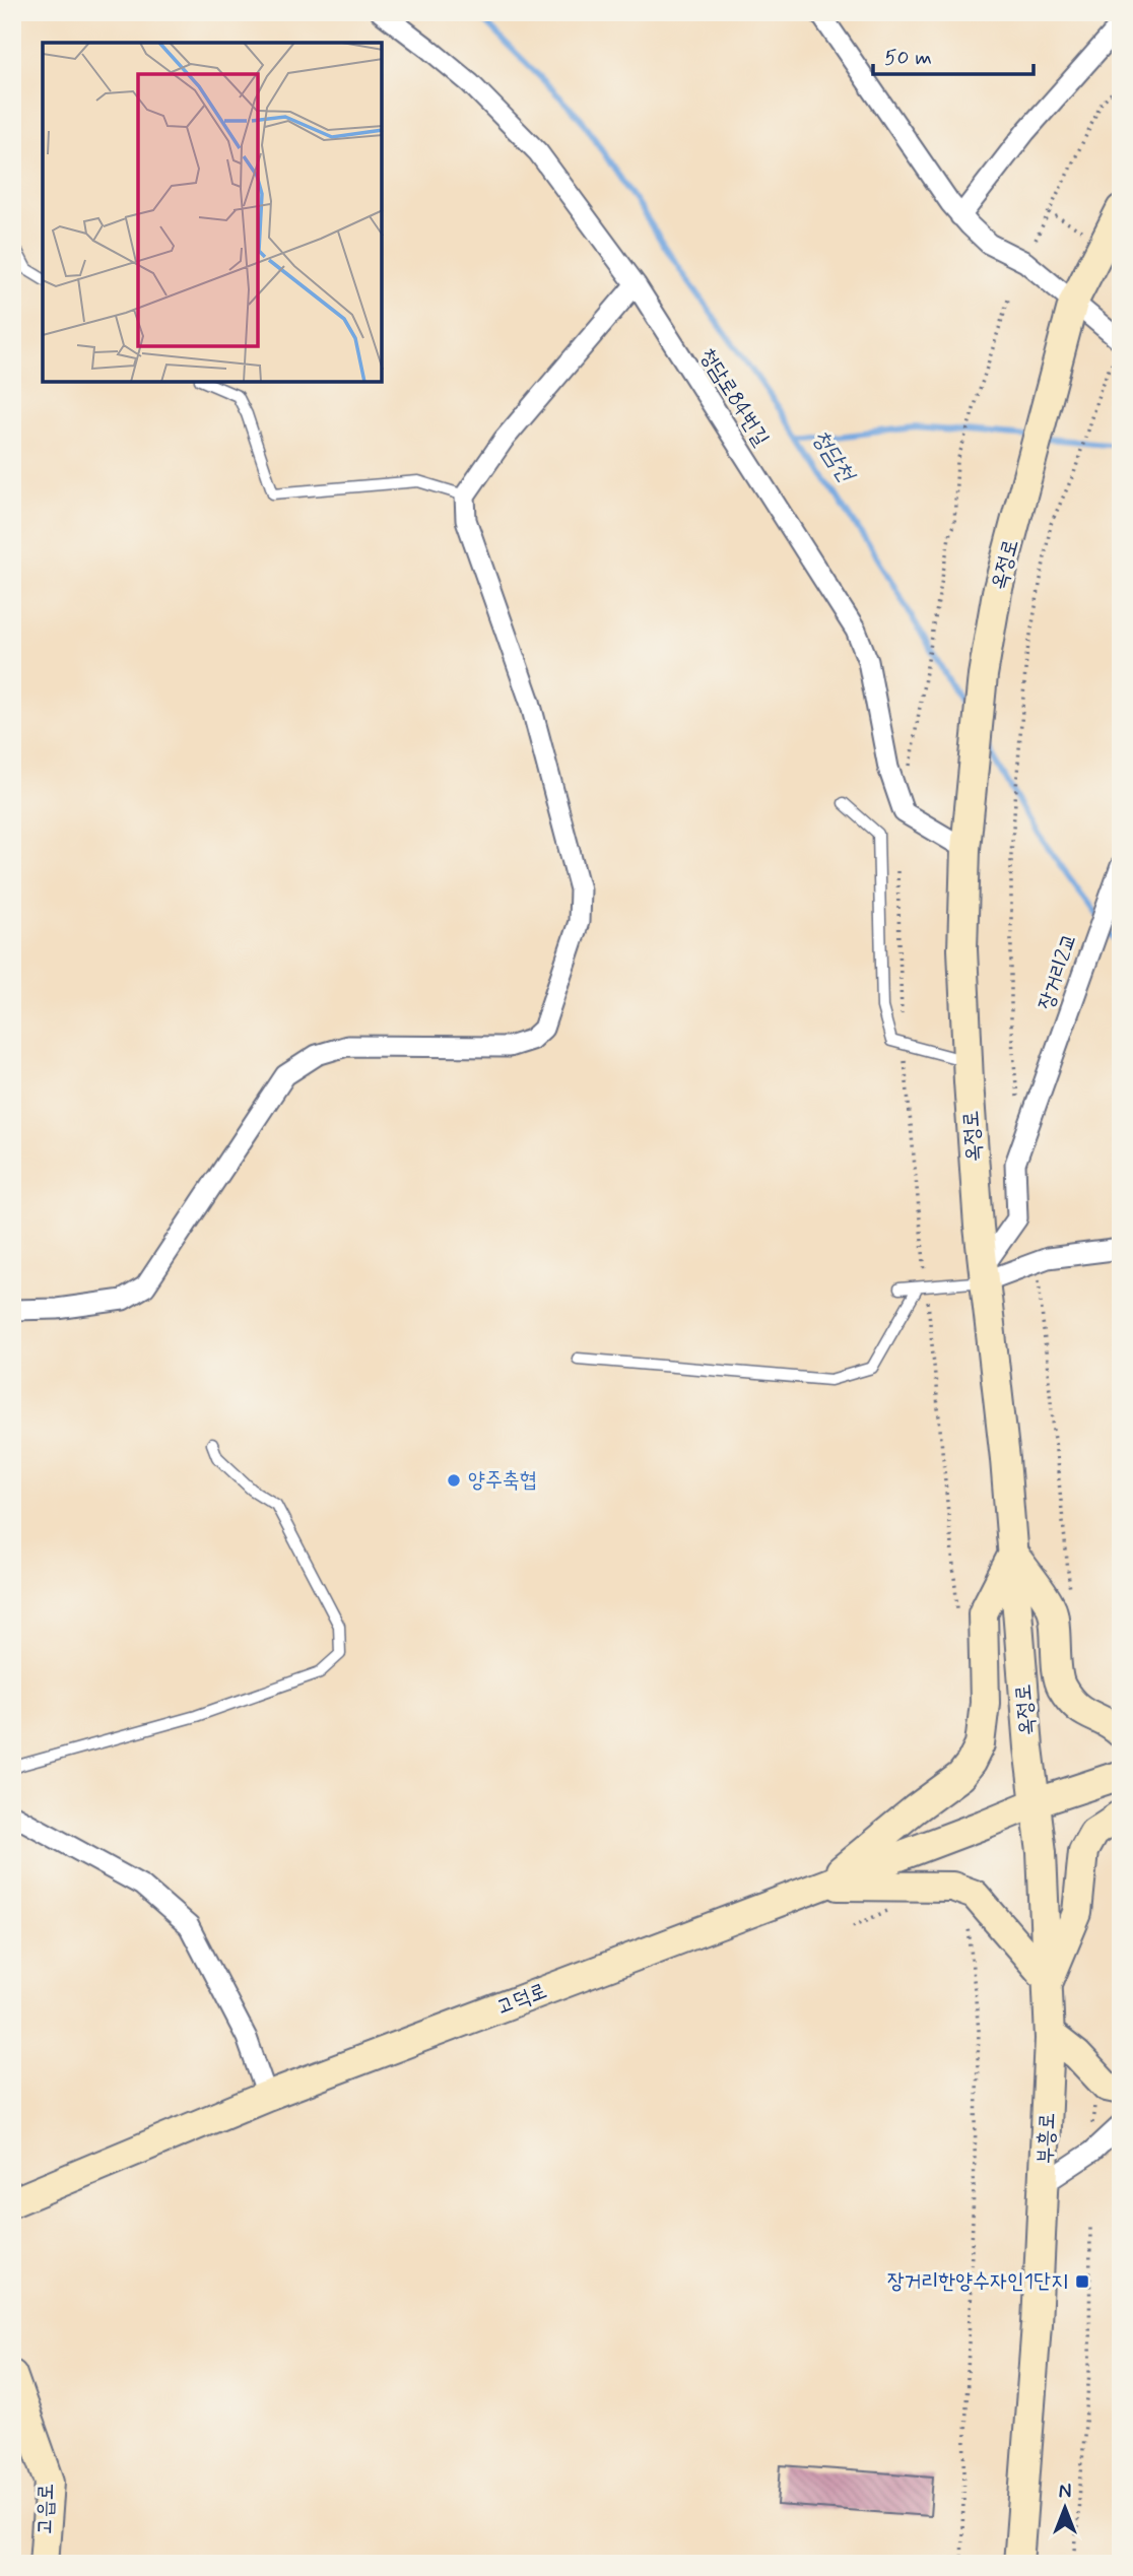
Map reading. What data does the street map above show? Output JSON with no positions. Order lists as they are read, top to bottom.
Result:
{
  "streets": {
    "main road": [
      "옥정로",
      "고덕로",
      "부흥로",
      "고읍로"
    ],
    "street": ["청담로84번길", "장거리2교"]
  },
  "crossings": [
    ["청담로84번길", "옥정로"],
    ["옥정로", "장거리2교"],
    ["옥정로", "고덕로"],
    ["옥정로", "부흥로"],
    ["고덕로", "부흥로"]
  ],
  "water": ["청담천"],
  "places": {
    "other": ["양주축협"],
    "transit": ["장거리한양수자인1단지"]
  },
  "scale_bar": "50 m",
  "north": "top"
}
